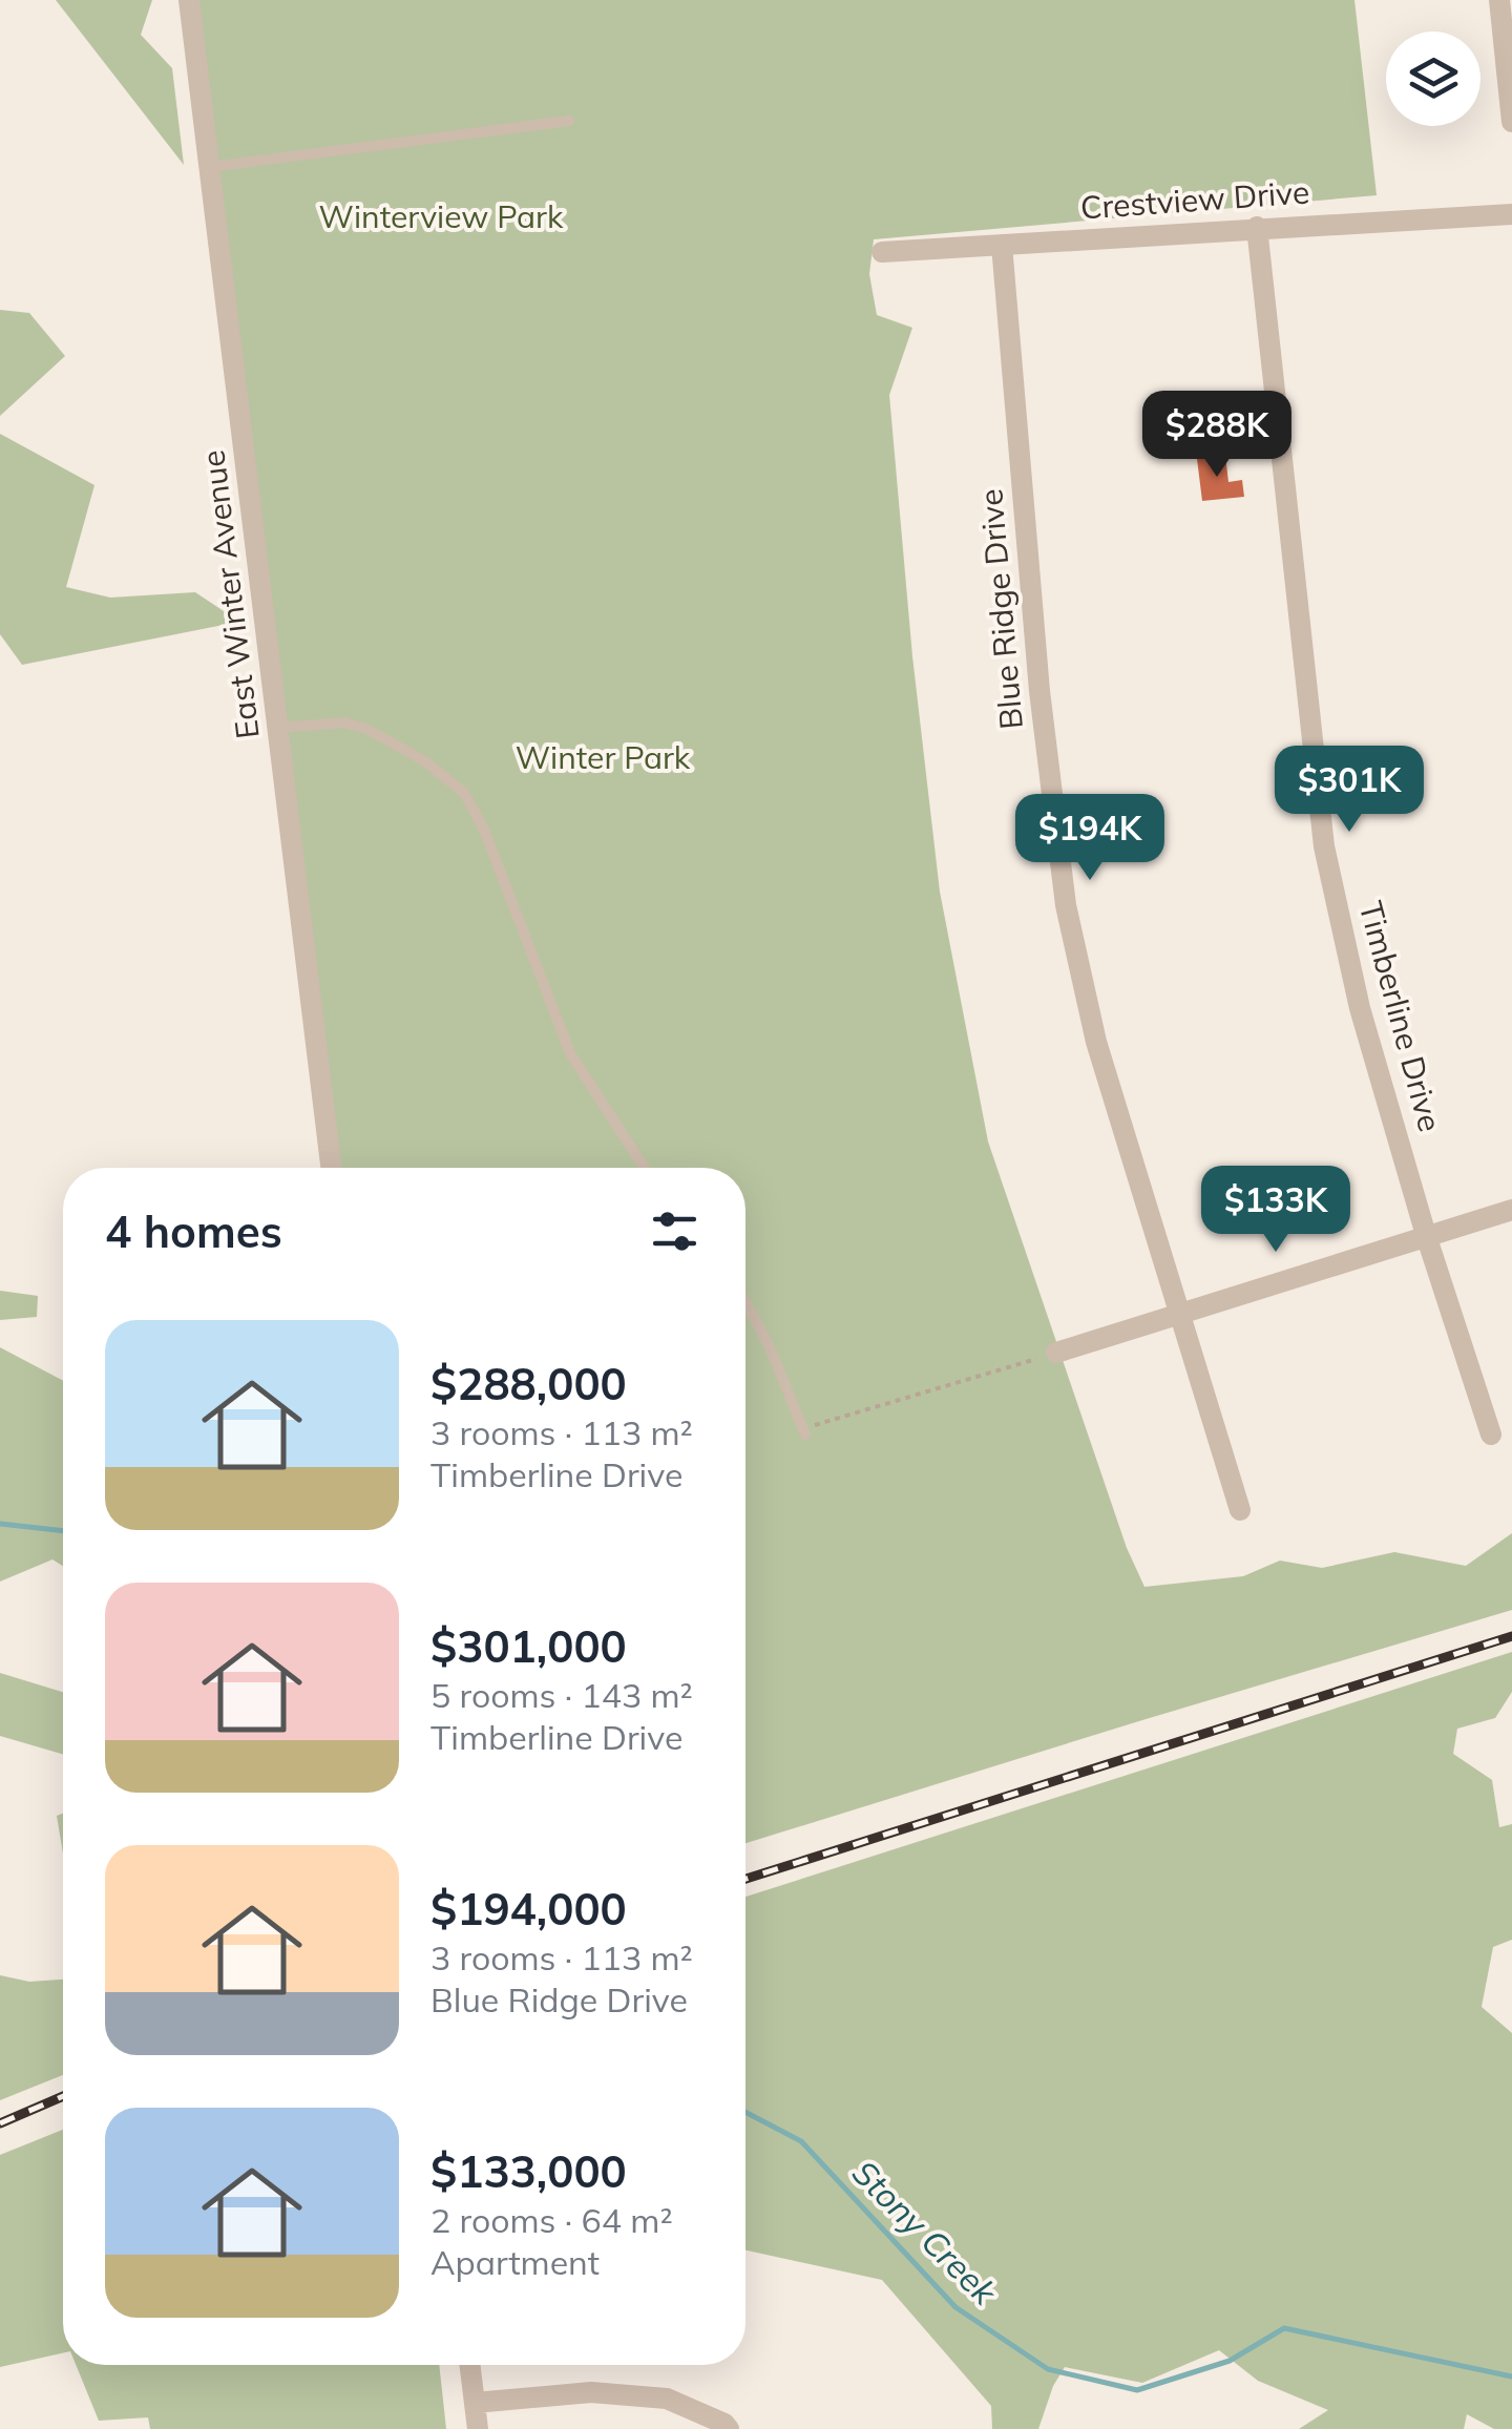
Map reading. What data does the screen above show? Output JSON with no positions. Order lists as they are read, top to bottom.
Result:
{
  "streets": {
    "street": [
      "Crestview Drive",
      "East Winter Avenue",
      "Blue Ridge Drive",
      "Timberline Drive"
    ]
  },
  "crossings": [
    ["Crestview Drive", "Blue Ridge Drive"],
    ["Crestview Drive", "Timberline Drive"]
  ],
  "water": ["Stony Creek"],
  "parks": ["Winterview Park", "Winter Park"],
  "page": {
    "price": [
      "$288K",
      "$301K",
      "$194K",
      "$133K"
    ],
    "heading": "4 homes",
    "list": [
      {
        "name": "$288,000",
        "note": "3 rooms · 113 m² · Timberline Drive"
      },
      {
        "name": "$301,000",
        "note": "5 rooms · 143 m² · Timberline Drive"
      },
      {
        "name": "$194,000",
        "note": "3 rooms · 113 m² · Blue Ridge Drive"
      },
      {
        "name": "$133,000",
        "note": "2 rooms · 64 m² · Apartment"
      }
    ]
  }
}
